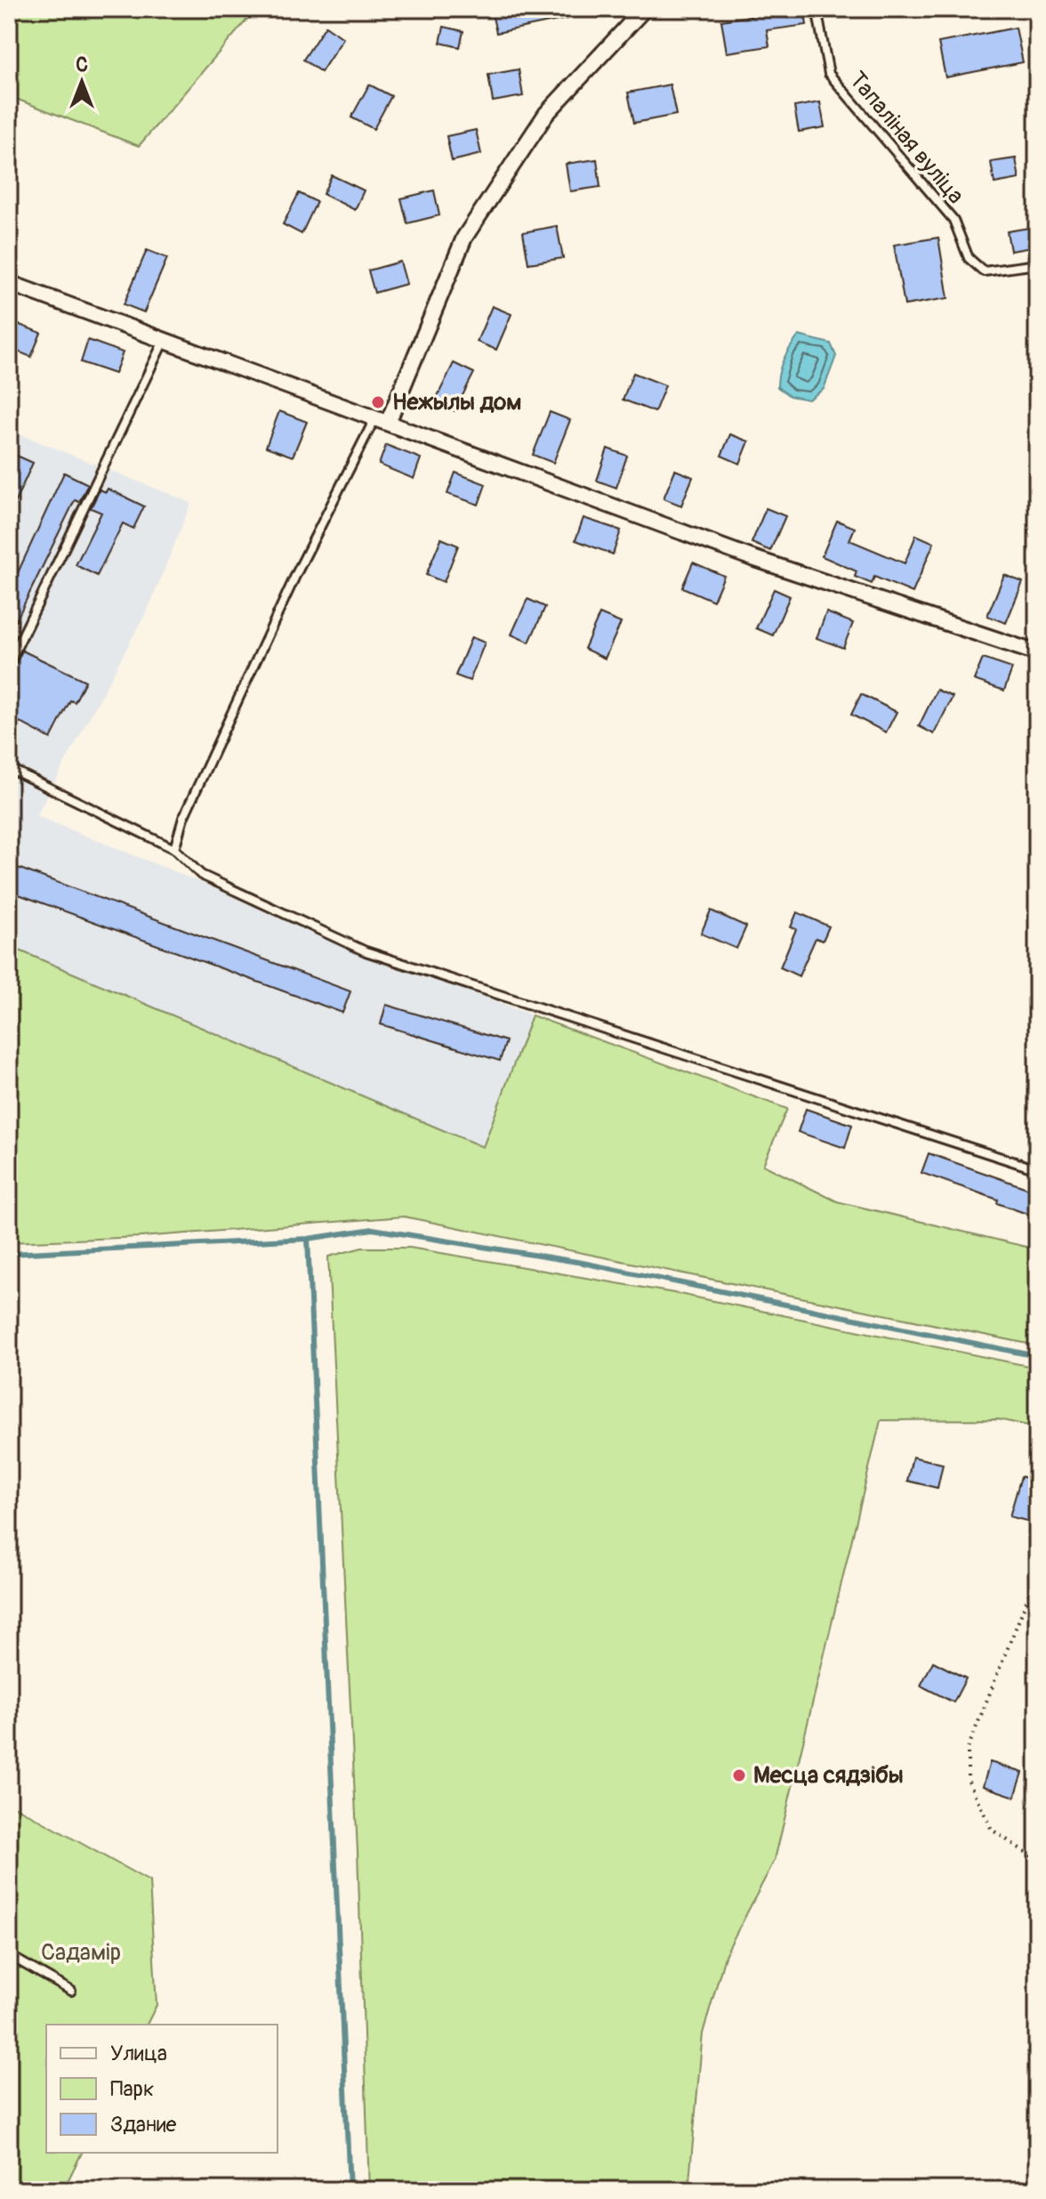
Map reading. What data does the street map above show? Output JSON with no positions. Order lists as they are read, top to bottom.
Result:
{
  "streets": {
    "lane": ["Тапаліная вуліца"]
  },
  "parks": ["Садамір"],
  "places": ["Нежылы дом", "Месца сядзібы"],
  "legend": ["Улица", "Парк", "Здание"],
  "north": "top"
}
